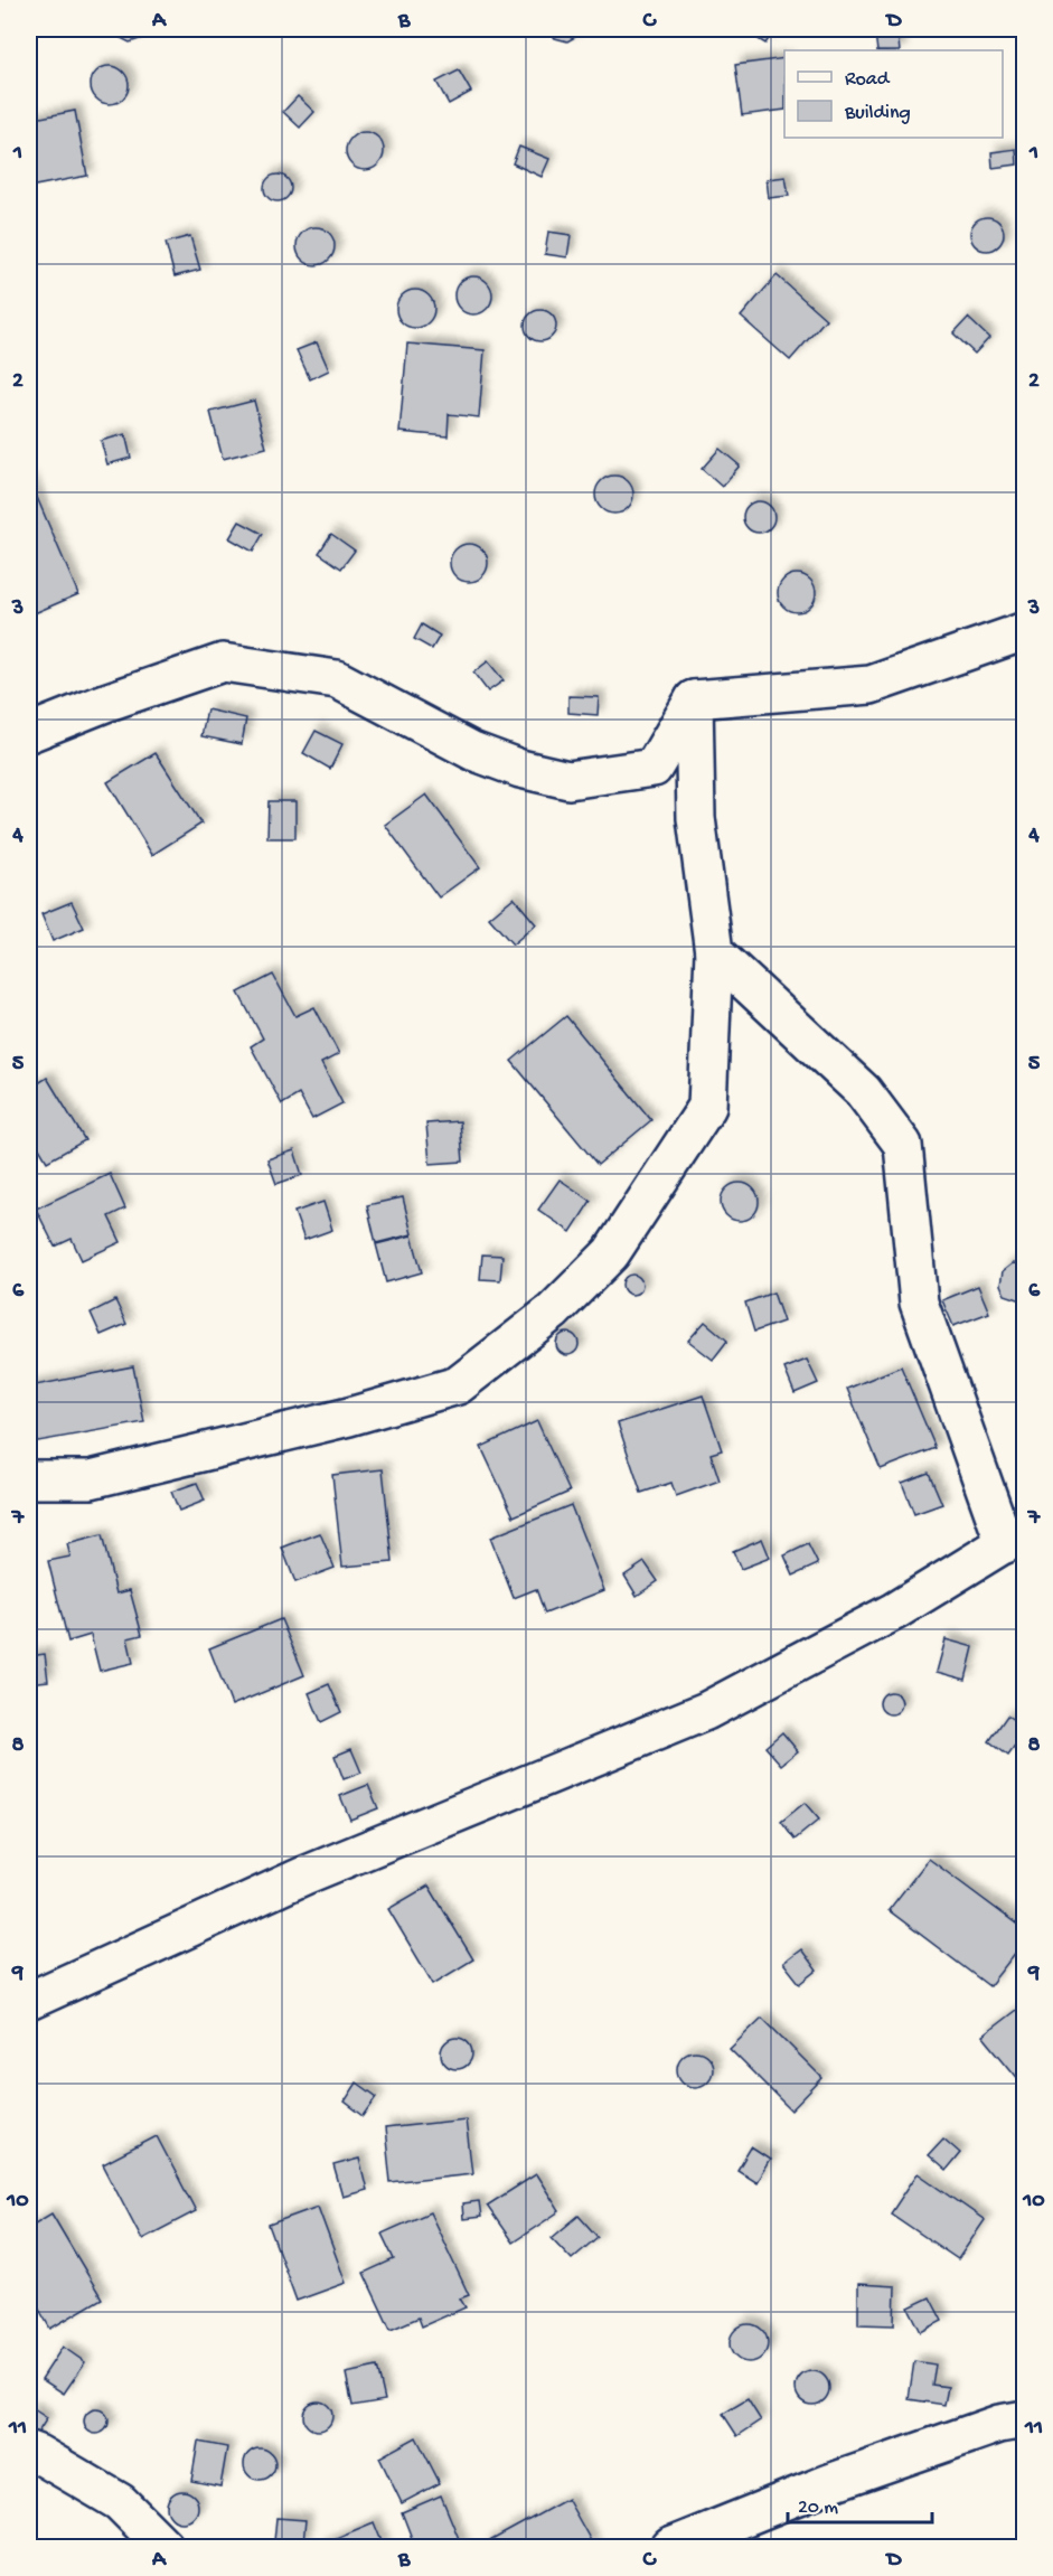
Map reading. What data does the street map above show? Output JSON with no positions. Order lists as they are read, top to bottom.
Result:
{
  "legend": ["Road", "Building"],
  "scale_bar": "20 m",
  "grid": {
    "columns": [
      "A",
      "B",
      "C",
      "D"
    ],
    "rows": [
      "1",
      "2",
      "3",
      "4",
      "5",
      "6",
      "7",
      "8",
      "9",
      "10",
      "11"
    ]
  }
}
